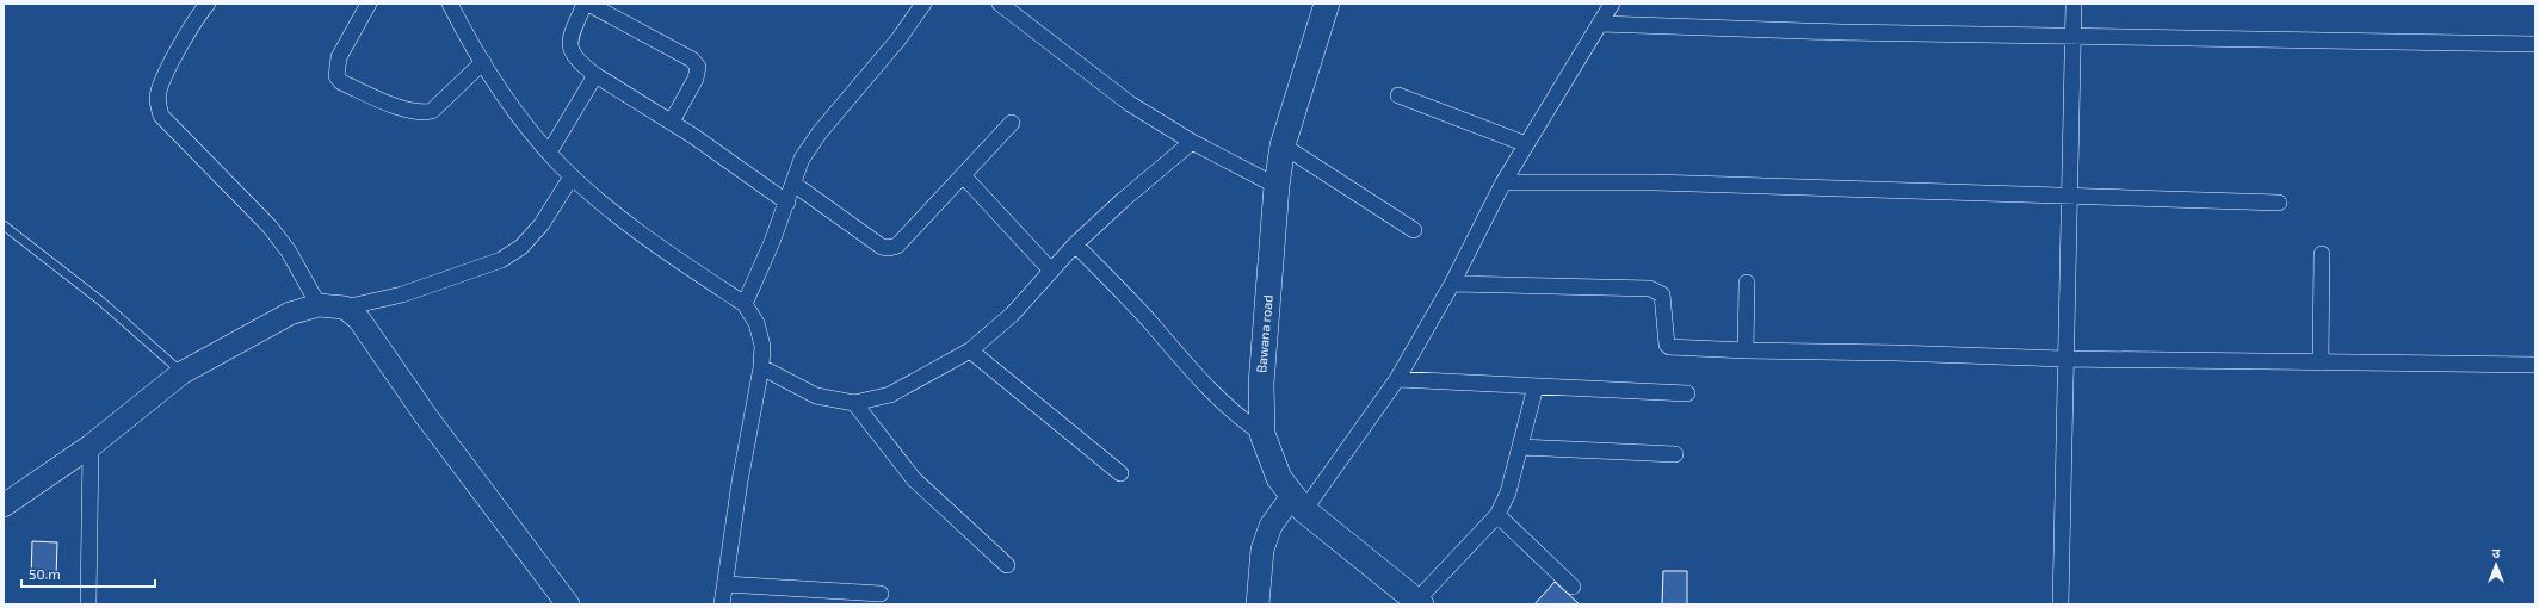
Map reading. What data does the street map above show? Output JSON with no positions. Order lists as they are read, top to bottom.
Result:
{
  "streets": {
    "main road": ["Bawana road"]
  },
  "scale_bar": "50 m",
  "north": "top"
}
